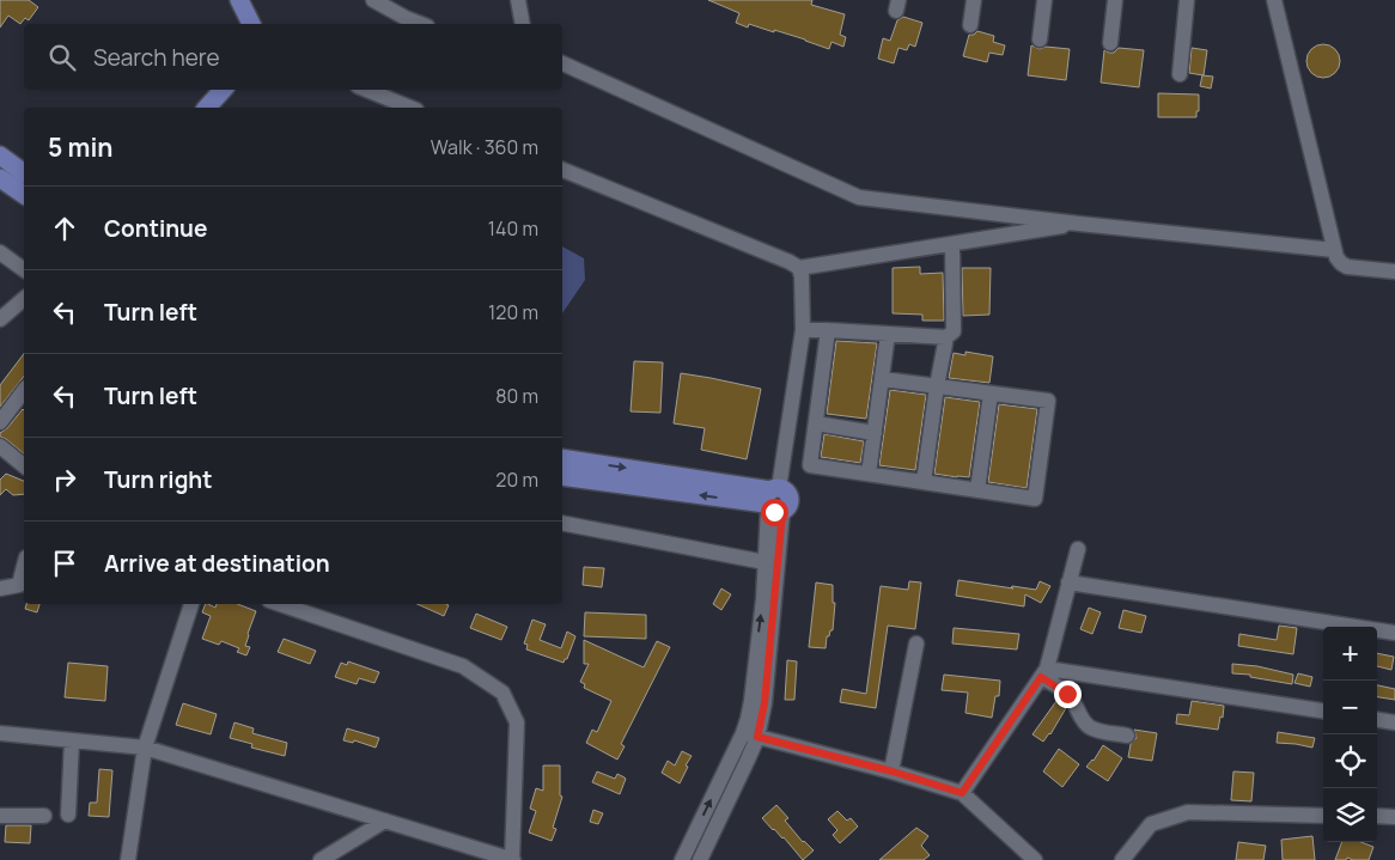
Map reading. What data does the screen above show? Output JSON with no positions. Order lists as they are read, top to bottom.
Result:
{
  "page": {
    "search": "Search here",
    "heading": ["5 min", "Walk · 360 m"],
    "list": [
      ["Continue", "140 m"],
      ["Turn left", "120 m"],
      ["Turn left", "80 m"],
      ["Turn right", "20 m"],
      "Arrive at destination"
    ],
    "map_buttons": ["+", "−"]
  }
}
